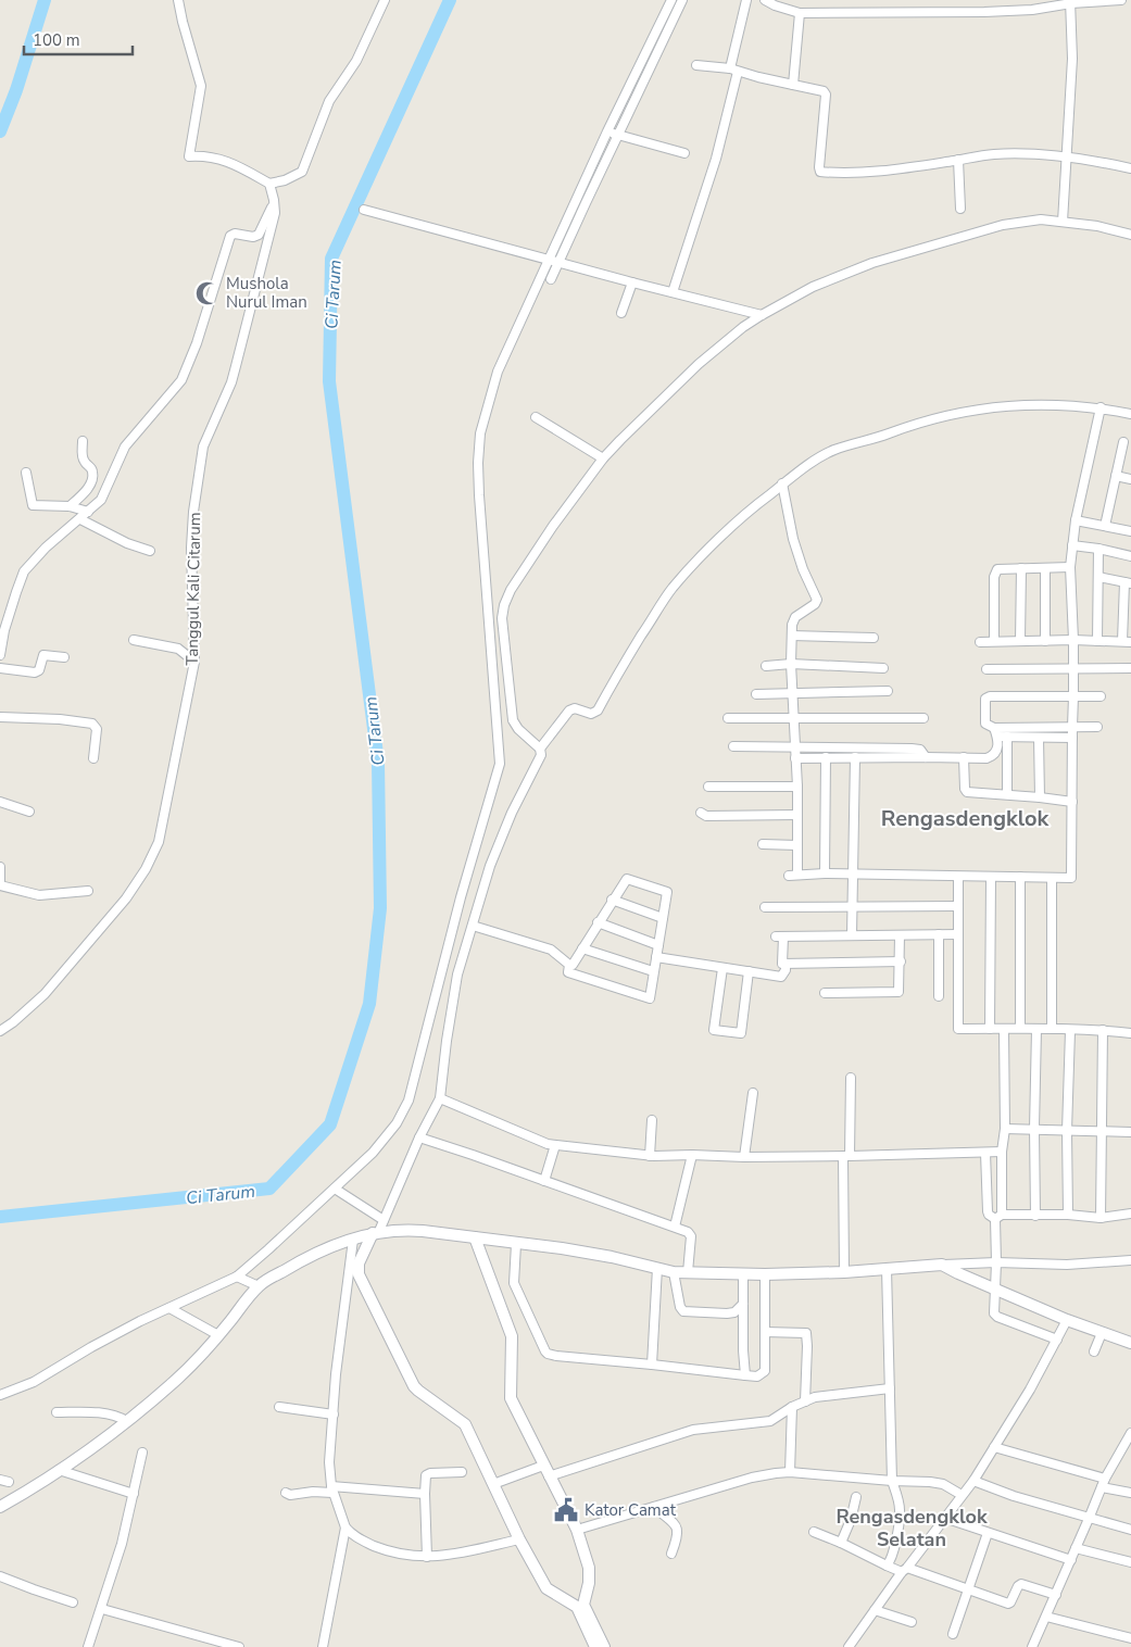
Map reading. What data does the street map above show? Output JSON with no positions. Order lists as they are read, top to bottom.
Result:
{
  "streets": {
    "street": ["Tanggul Kali Citarum"]
  },
  "districts": ["Rengasdengklok", "Rengasdengklok Selatan"],
  "water": ["Ci Tarum"],
  "places": {
    "mosque": ["Mushola Nurul Iman"],
    "public building": ["Kator Camat"]
  },
  "scale_bar": "100 m"
}
